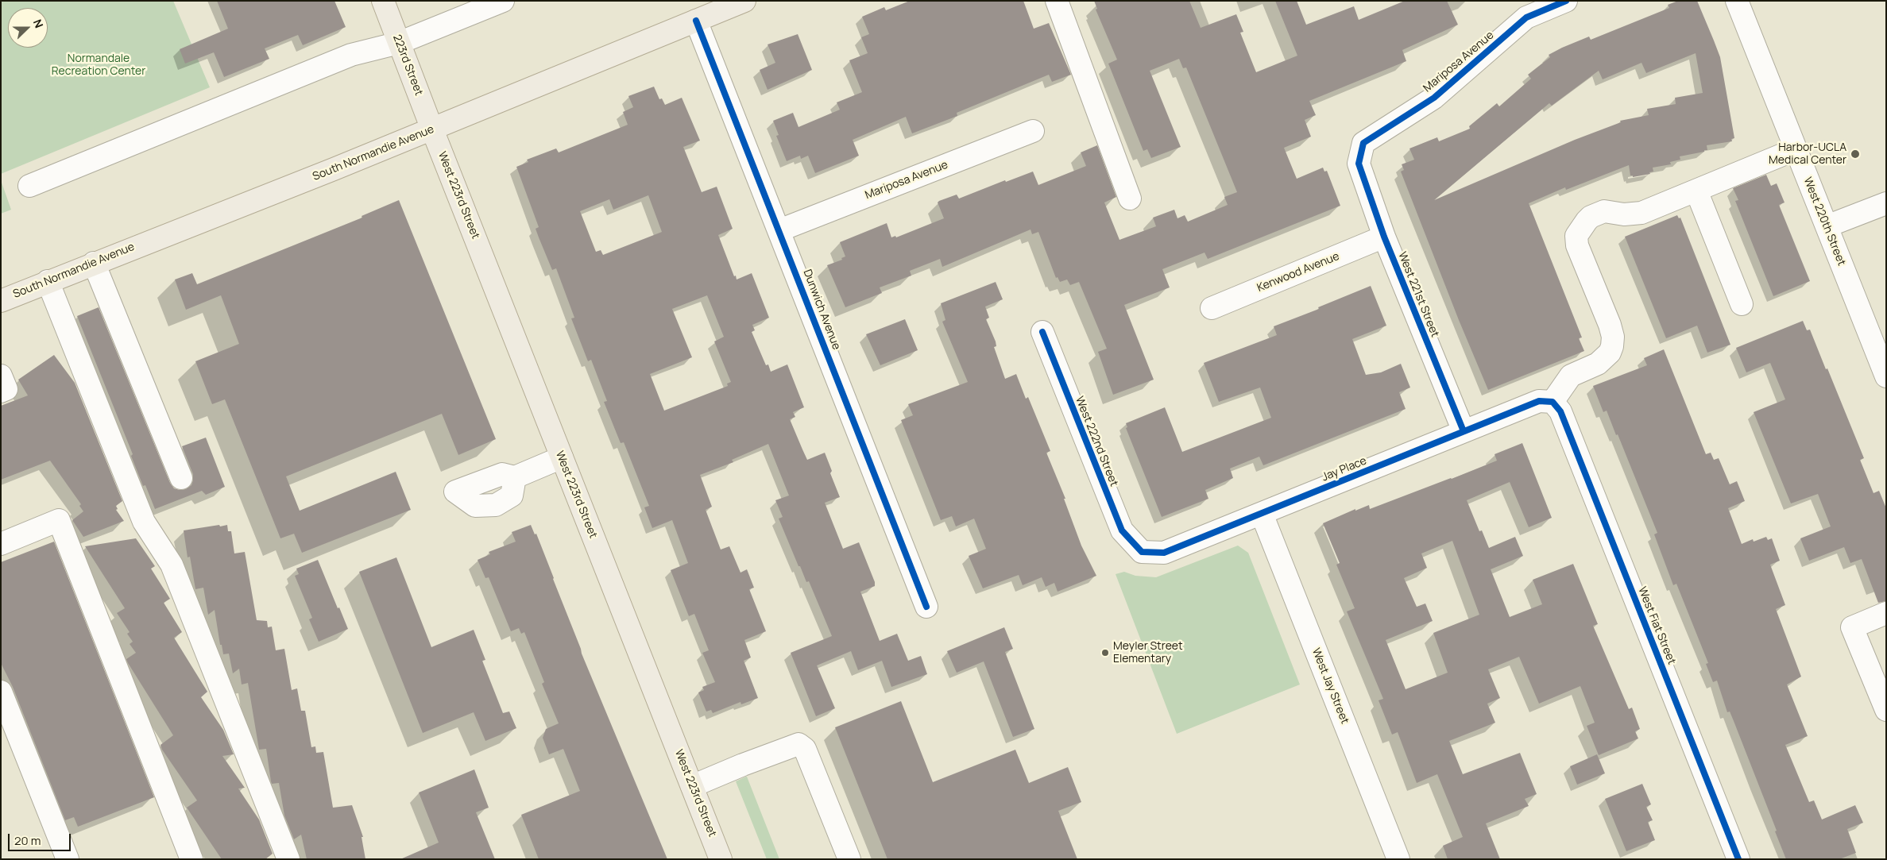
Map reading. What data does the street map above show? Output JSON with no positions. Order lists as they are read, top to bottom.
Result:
{
  "streets": {
    "main road": ["223rd Street", "South Normandie Avenue", "West 223rd Street"],
    "street": [
      "Mariposa Avenue",
      "West 220th Street",
      "Kenwood Avenue",
      "West 221st Street",
      "Dunwich Avenue",
      "West 222nd Street",
      "Jay Place",
      "West Fiat Street",
      "West Jay Street"
    ]
  },
  "crossings": [
    ["Mariposa Avenue", "West 221st Street"],
    ["Mariposa Avenue", "Dunwich Avenue"],
    ["223rd Street", "South Normandie Avenue"],
    ["223rd Street", "West 223rd Street"],
    ["South Normandie Avenue", "West 223rd Street"],
    ["South Normandie Avenue", "Dunwich Avenue"],
    ["Kenwood Avenue", "West 221st Street"],
    ["West 221st Street", "Jay Place"],
    ["West 222nd Street", "Jay Place"],
    ["Jay Place", "West Fiat Street"],
    ["Jay Place", "West Jay Street"]
  ],
  "parks": ["Normandale Recreation Center"],
  "places": ["Harbor-UCLA Medical Center", "Meyler Street Elementary"],
  "scale_bar": "20 m",
  "north": "right"
}
